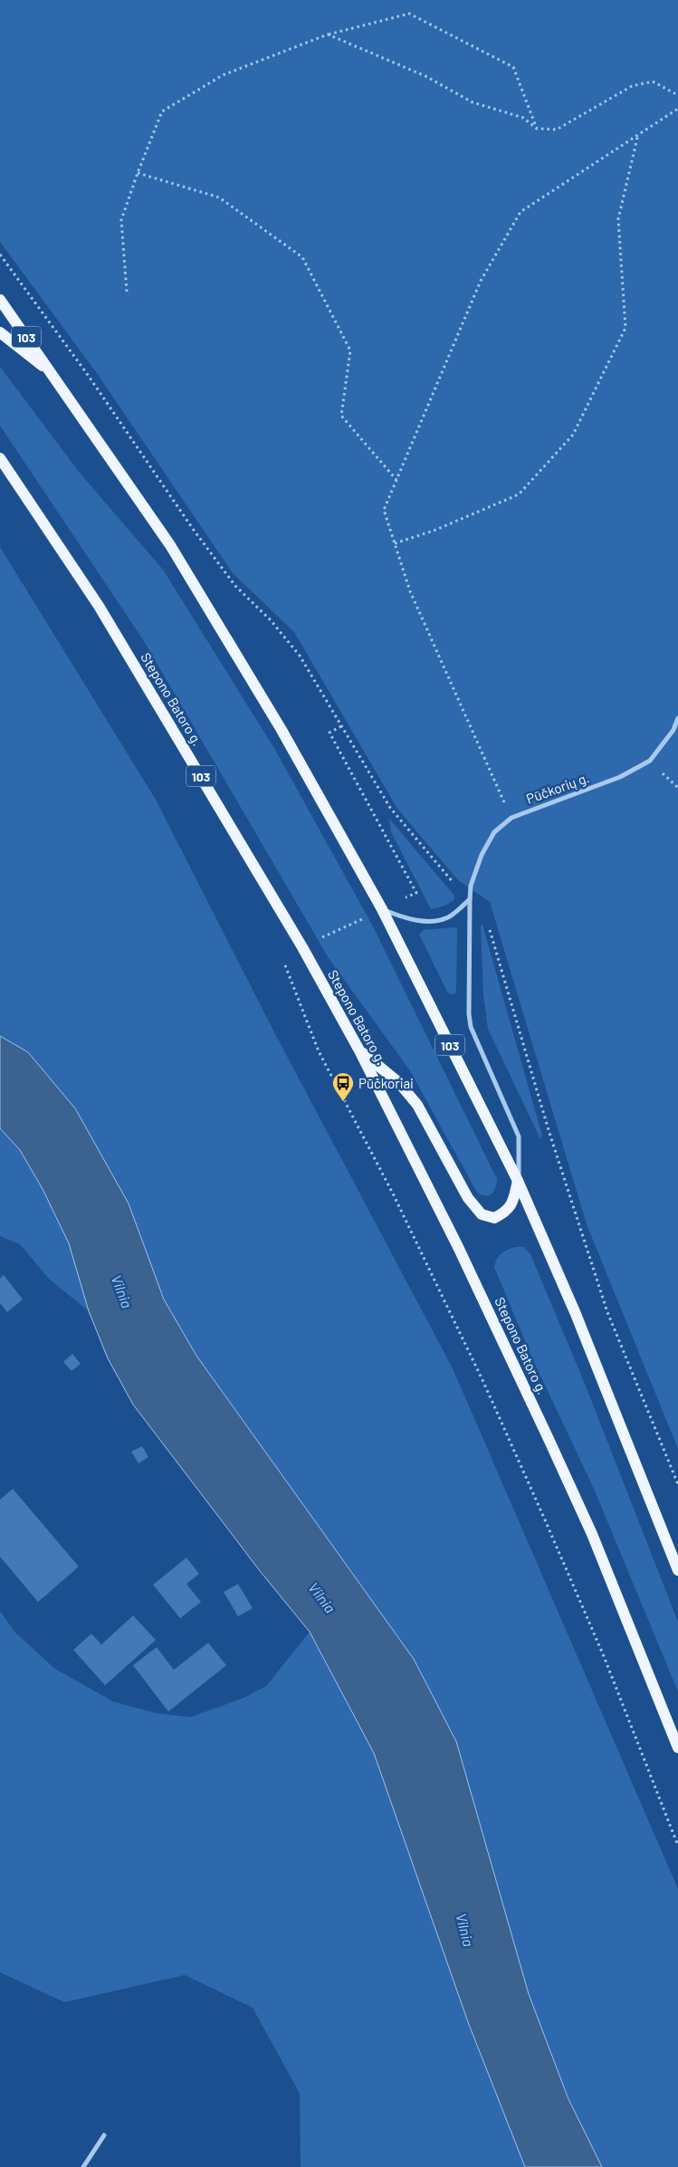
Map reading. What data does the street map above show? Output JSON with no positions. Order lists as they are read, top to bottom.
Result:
{
  "streets": {
    "main road": ["103", "Stepono Batoro g."],
    "street": ["Pūčkorių g."]
  },
  "crossings": [
    ["103", "Pūčkorių g."]
  ],
  "water": ["Vilnia"],
  "places": {
    "bus stop": ["Pūčkoriai"]
  }
}
